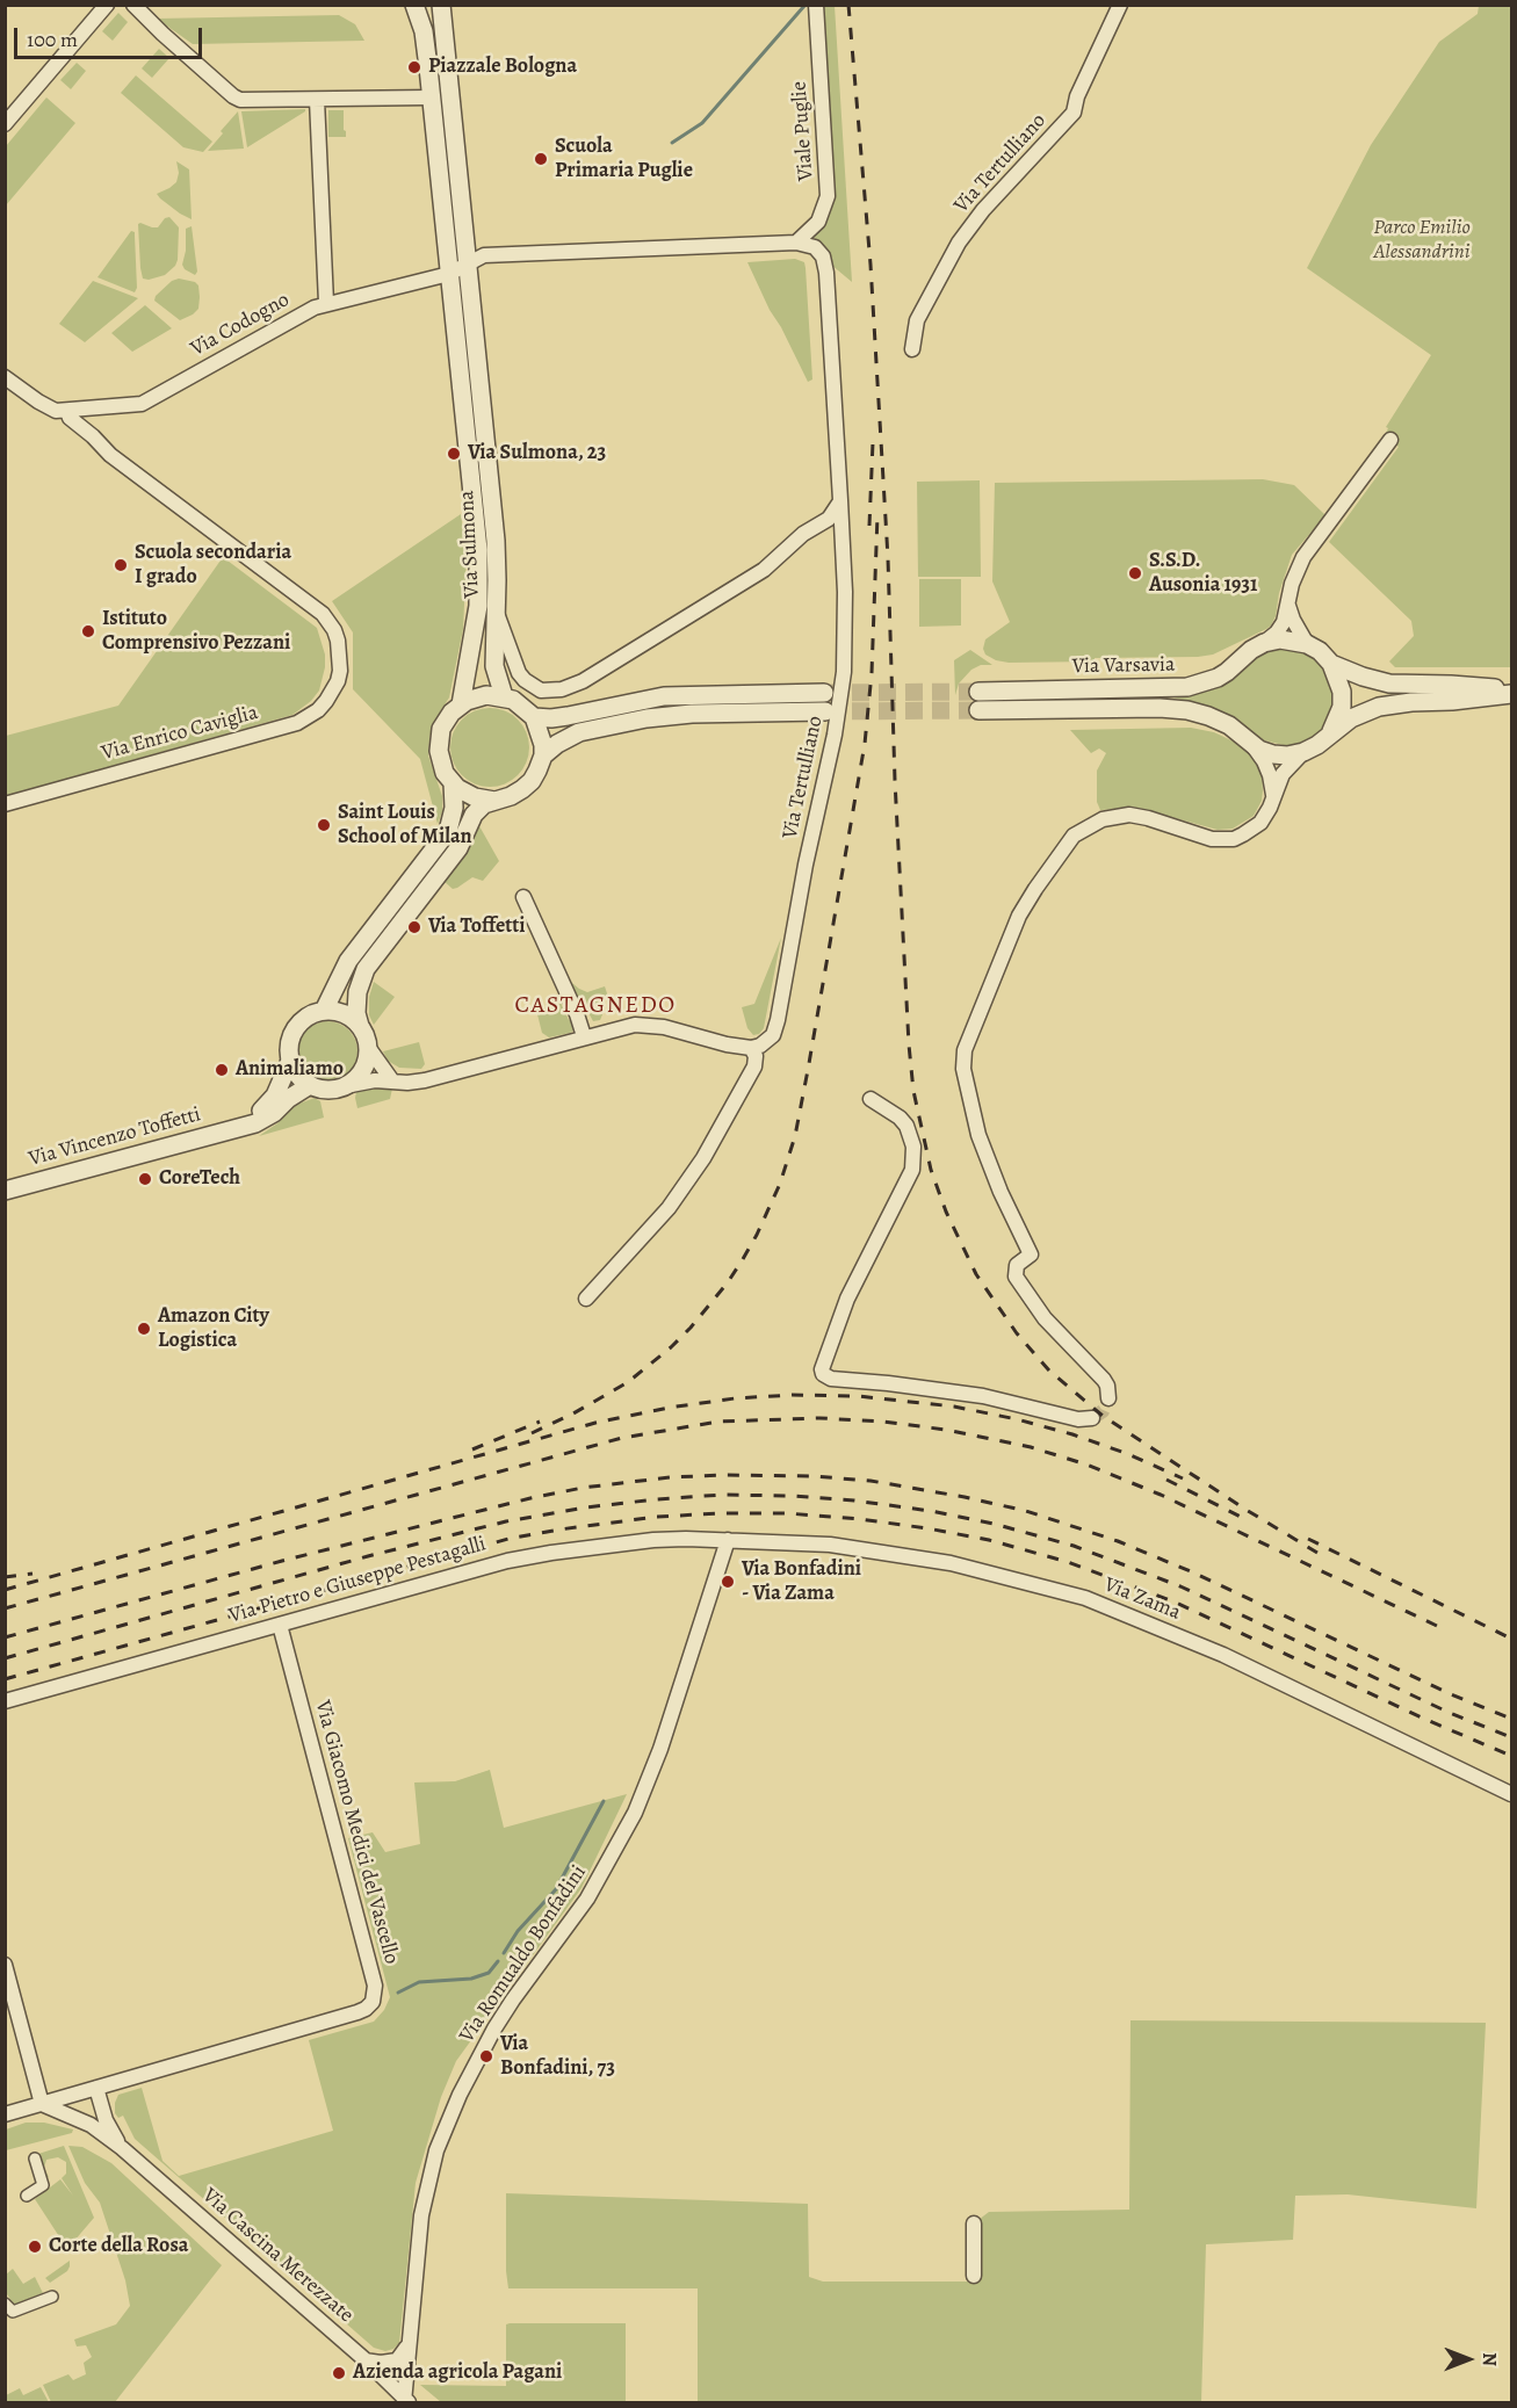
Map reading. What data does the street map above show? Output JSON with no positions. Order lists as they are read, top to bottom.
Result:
{
  "streets": {
    "street": [
      "Viale Puglie",
      "Via Tertulliano",
      "Via Codogno",
      "Via Sulmona",
      "Via Varsavia",
      "Via Enrico Caviglia",
      "Via Vincenzo Toffetti",
      "Via Pietro e Giuseppe Pestagalli",
      "Via Zama",
      "Via Giacomo Medici del Vascello",
      "Via Romualdo Bonfadini",
      "Via Cascina Merezzate"
    ]
  },
  "crossings": [
    ["Viale Puglie", "Via Tertulliano"],
    ["Via Codogno", "Via Sulmona"],
    ["Via Codogno", "Via Enrico Caviglia"],
    ["Via Sulmona", "Via Vincenzo Toffetti"],
    ["Via Pietro e Giuseppe Pestagalli", "Via Zama"],
    ["Via Pietro e Giuseppe Pestagalli", "Via Giacomo Medici del Vascello"],
    ["Via Pietro e Giuseppe Pestagalli", "Via Romualdo Bonfadini"],
    ["Via Zama", "Via Romualdo Bonfadini"],
    ["Via Romualdo Bonfadini", "Via Cascina Merezzate"]
  ],
  "districts": ["CASTAGNEDO"],
  "parks": ["Parco Emilio Alessandrini"],
  "places": [
    "Piazzale Bologna",
    "Scuola Primaria Puglie",
    "Via Sulmona, 23",
    "Scuola secondaria I grado",
    "S.S.D. Ausonia 1931",
    "Istituto Comprensivo Pezzani",
    "Saint Louis School of Milan",
    "Via Toffetti",
    "Animaliamo",
    "CoreTech",
    "Amazon City Logistica",
    "Via Bonfadini - Via Zama",
    "Via Bonfadini, 73",
    "Corte della Rosa",
    "Azienda agricola Pagani"
  ],
  "scale_bar": "100 m",
  "north": "right"
}
